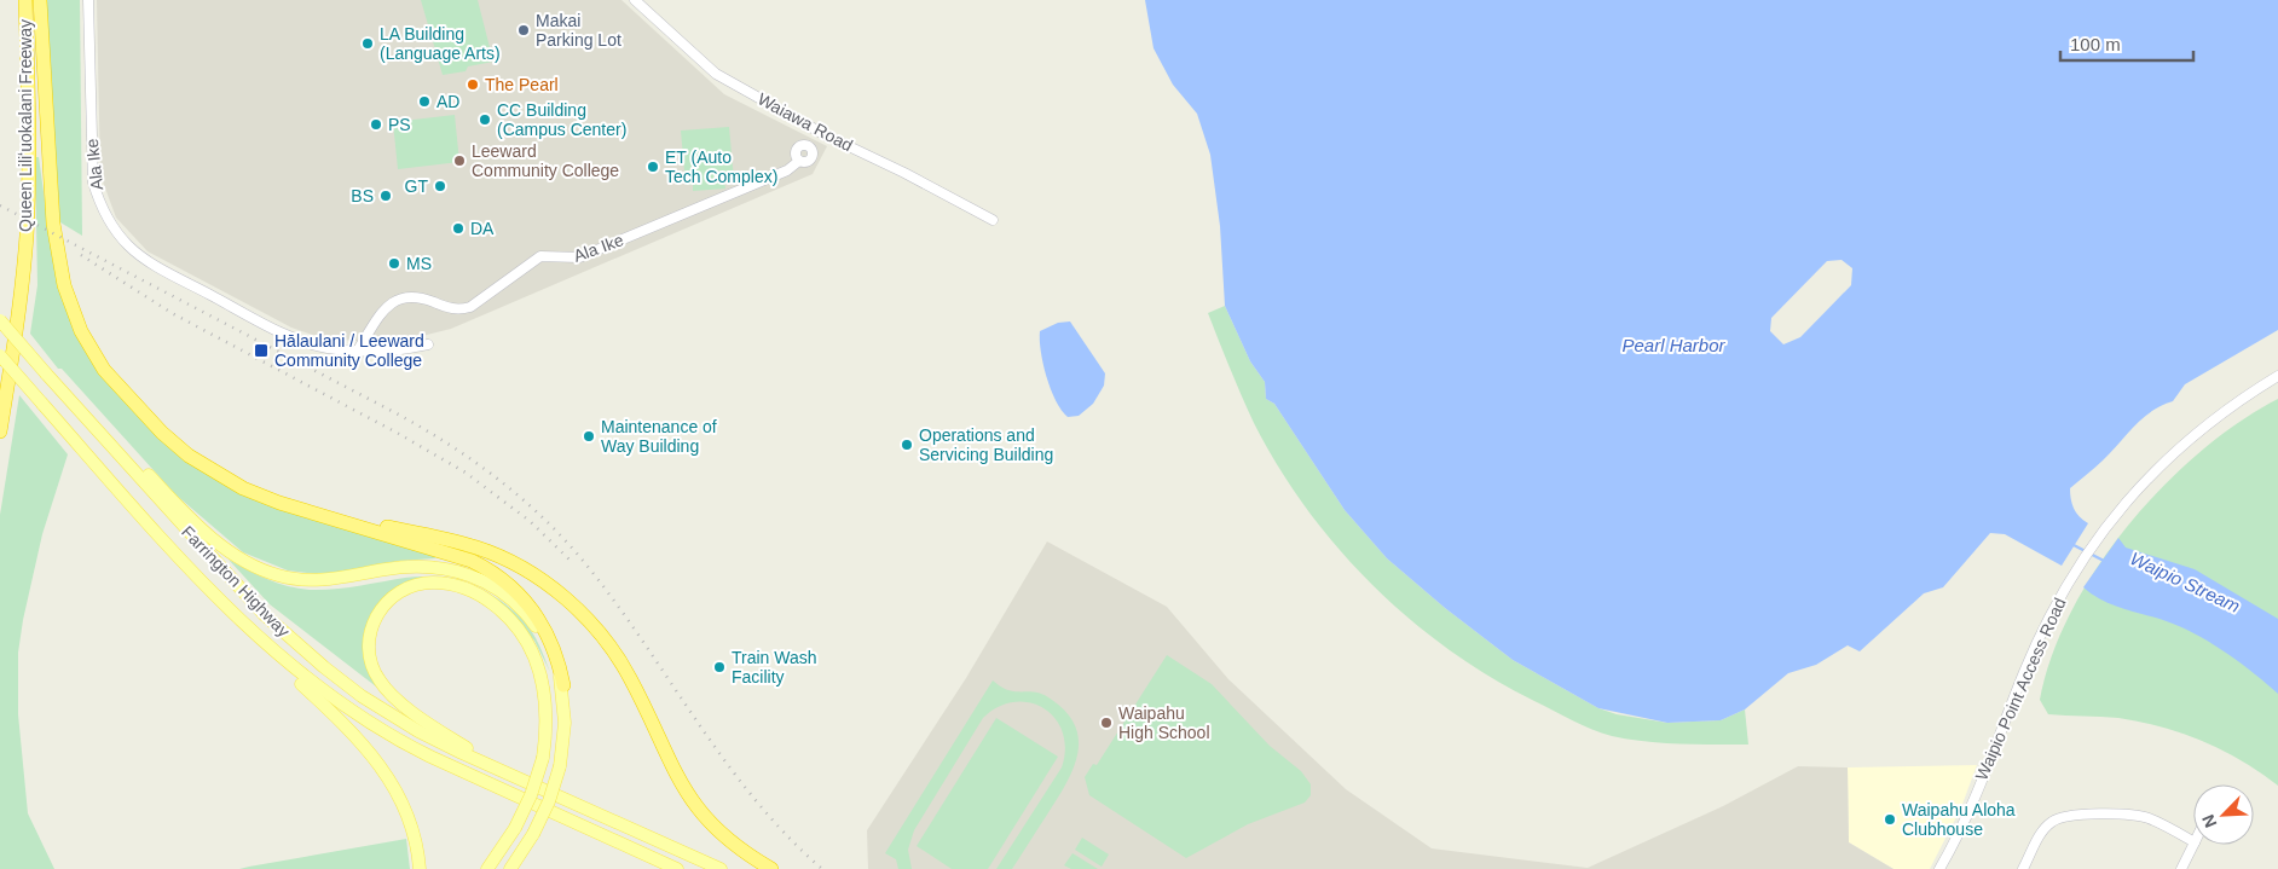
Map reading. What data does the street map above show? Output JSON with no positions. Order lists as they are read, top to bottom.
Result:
{
  "streets": {
    "highway": ["Queen Liliʻuokalani Freeway"],
    "main road": ["Farrington Highway"],
    "street": ["Waiawa Road", "Ala Ike", "Waipio Point Access Road"]
  },
  "water": ["Pearl Harbor", "Waipio Stream"],
  "places": {
    "other": [
      "Makai Parking Lot",
      "LA Building (Language Arts)",
      "The Pearl",
      "AD",
      "CC Building (Campus Center)",
      "PS",
      "Leeward Community College",
      "ET (Auto Tech Complex)",
      "GT",
      "BS",
      "DA",
      "MS",
      "Maintenance of Way Building",
      "Operations and Servicing Building",
      "Train Wash Facility",
      "Waipahu High School",
      "Waipahu Aloha Clubhouse"
    ],
    "transit": ["Hālaulani / Leeward Community College"]
  },
  "scale_bar": "100 m",
  "north": "bottom left"
}
